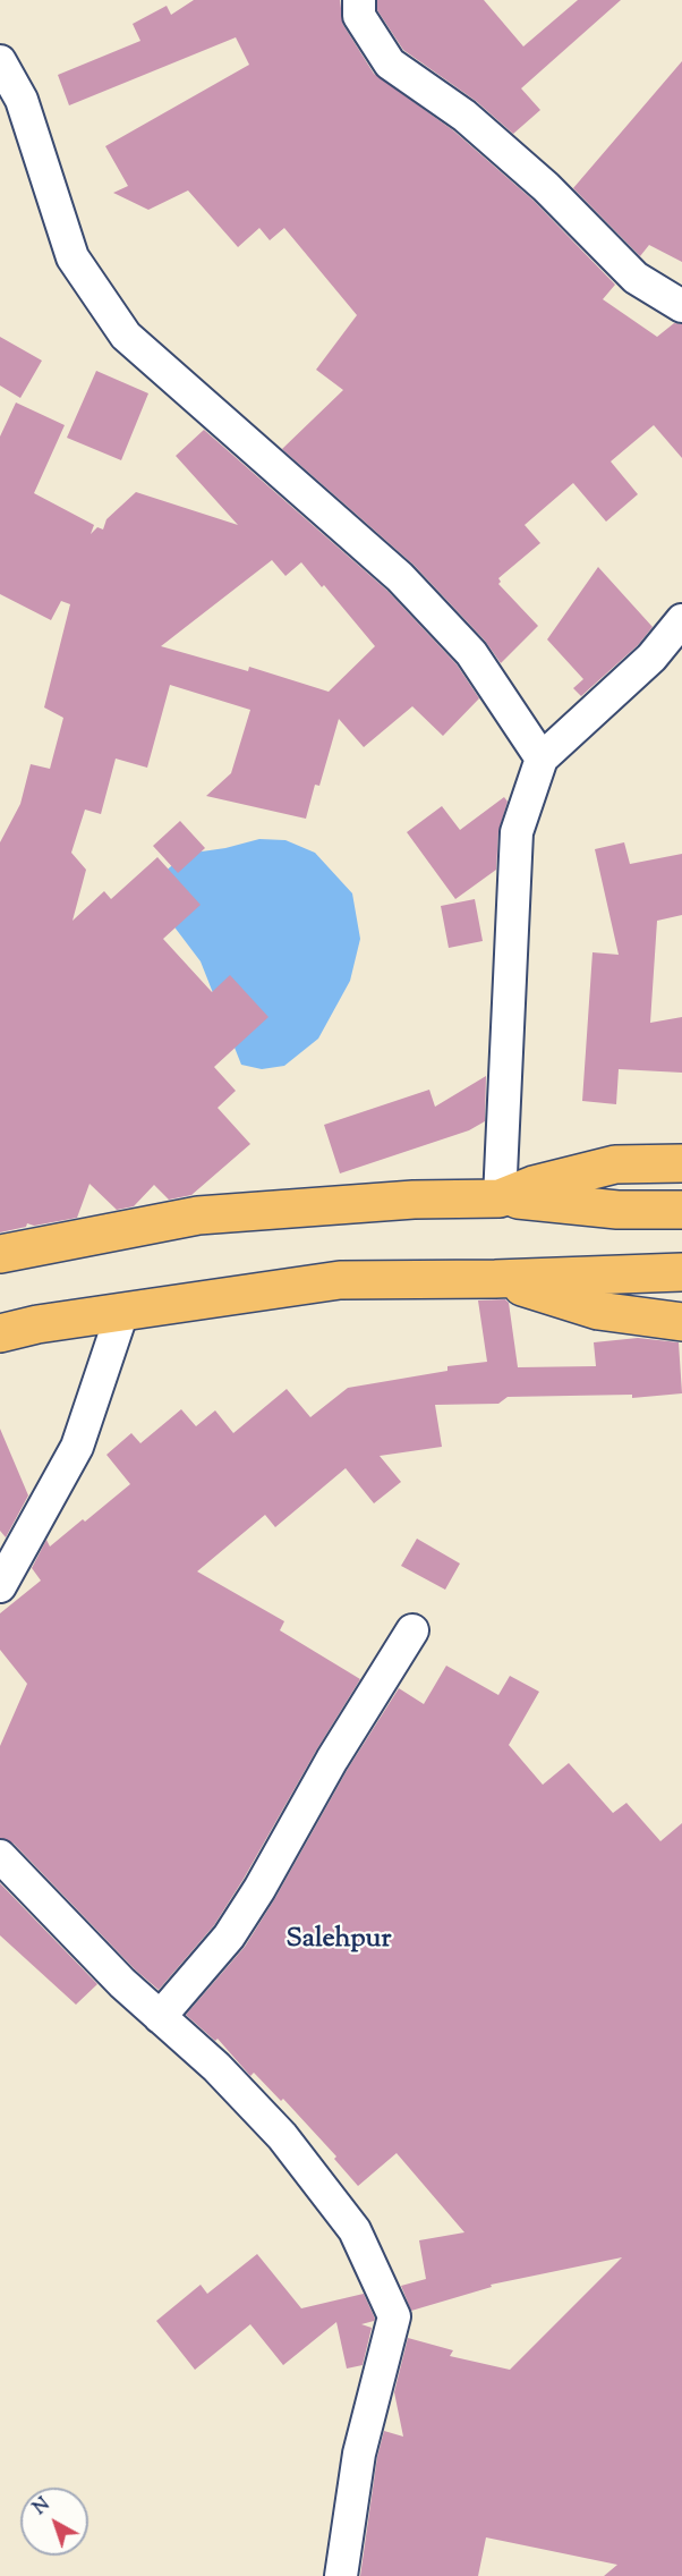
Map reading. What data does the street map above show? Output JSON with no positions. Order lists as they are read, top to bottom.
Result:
{
  "districts": ["Salehpur"],
  "north": "top left"
}
